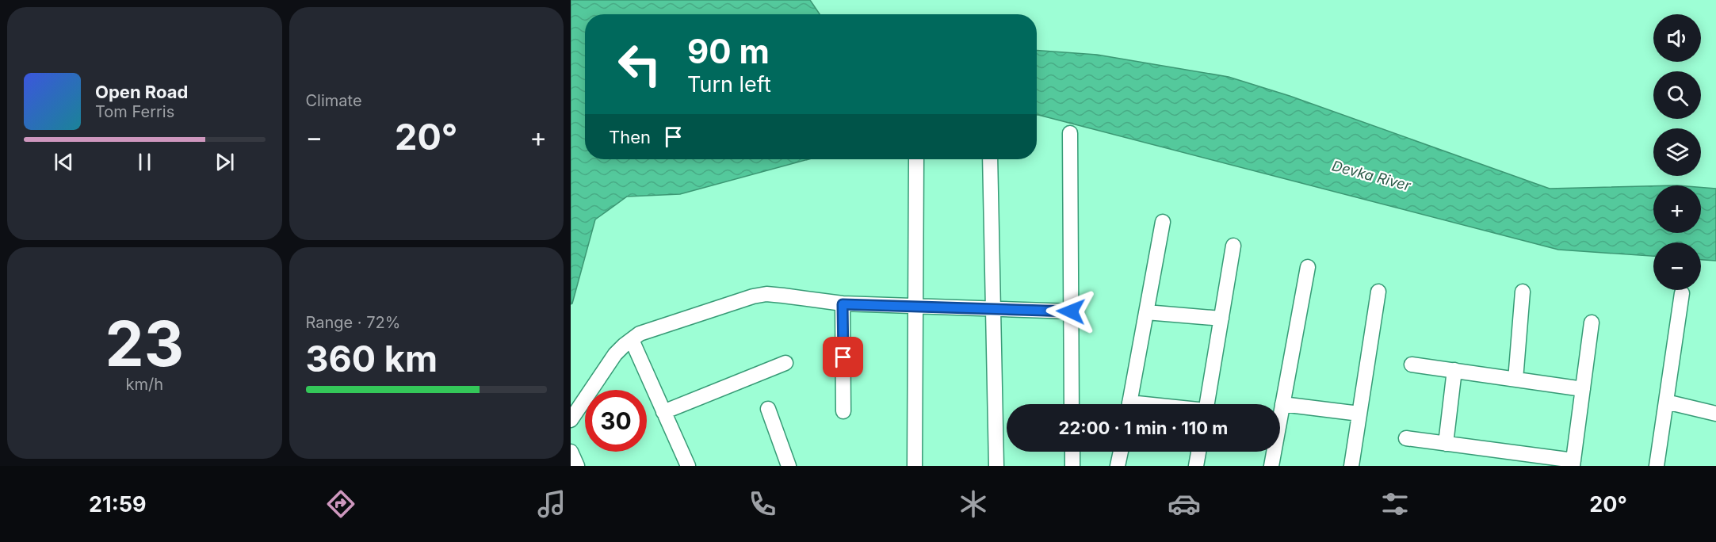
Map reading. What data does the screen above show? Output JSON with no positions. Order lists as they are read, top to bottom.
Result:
{
  "water": ["Devka River"],
  "page": {
    "tile": [
      "Climate",
      ["23", "km/h"],
      ["Range · 72%", "360 km"]
    ],
    "map_buttons": ["+", "−"],
    "turn": ["90 m", "Turn left"],
    "song": ["Open Road", "Tom Ferris"],
    "then": "Then",
    "heat": ["−", "20°", "+"],
    "limit": "30",
    "trip": "22:00 · 1 min · 110 m",
    "tabs": ["21:59", "20°"]
  }
}
